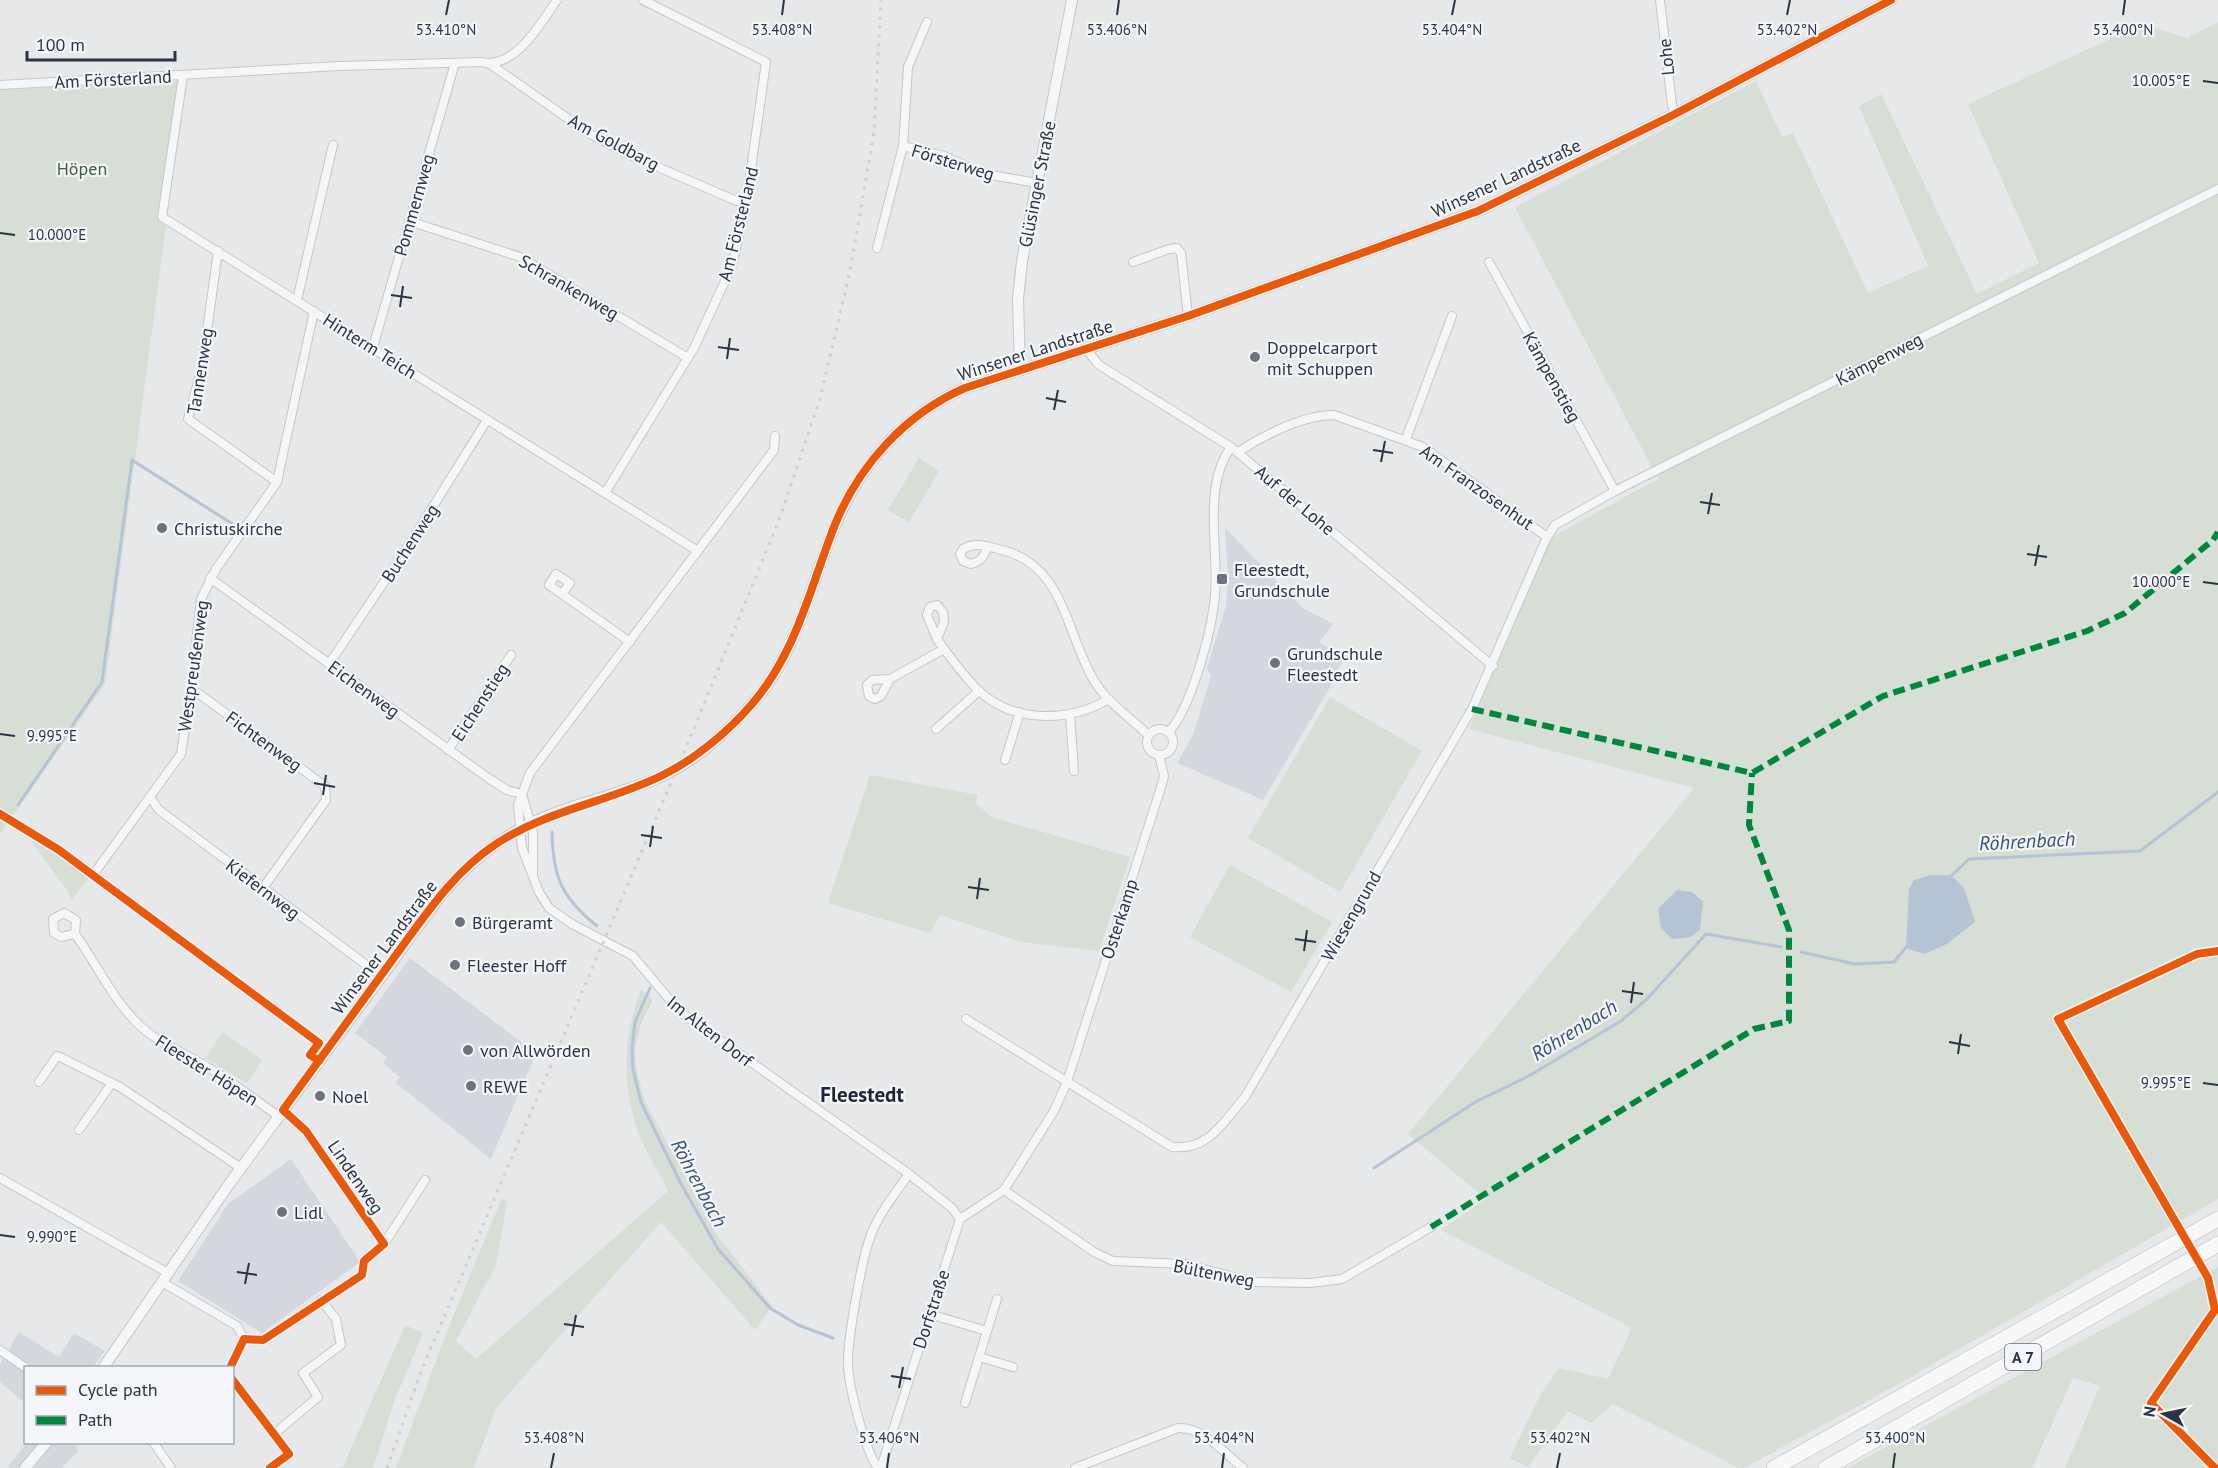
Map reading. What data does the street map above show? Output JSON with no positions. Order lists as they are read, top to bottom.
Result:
{
  "streets": {
    "highway": ["A 7"],
    "street": [
      "Lohe",
      "Am Försterland",
      "Am Goldbarg",
      "Försterweg",
      "Winsener Landstraße",
      "Glüsinger Straße",
      "Pommernweg",
      "Schrankenweg",
      "Hinterm Teich",
      "Kämpenweg",
      "Tannenweg",
      "Kämpenstieg",
      "Am Franzosenhut",
      "Auf der Lohe",
      "Buchenweg",
      "Westpreußenweg",
      "Eichenweg",
      "Eichenstieg",
      "Fichtenweg",
      "Kiefernweg",
      "Wiesengrund",
      "Osterkamp",
      "Im Alten Dorf",
      "Fleester Höpen",
      "Lindenweg",
      "Bültenweg",
      "Dorfstraße"
    ]
  },
  "crossings": [
    ["Lohe", "Winsener Landstraße"],
    ["Am Försterland", "Am Goldbarg"],
    ["Am Försterland", "Pommernweg"],
    ["Am Försterland", "Schrankenweg"],
    ["Am Försterland", "Hinterm Teich"],
    ["Försterweg", "Glüsinger Straße"],
    ["Winsener Landstraße", "Glüsinger Straße"],
    ["Winsener Landstraße", "Auf der Lohe"],
    ["Winsener Landstraße", "Kiefernweg"],
    ["Winsener Landstraße", "Im Alten Dorf"],
    ["Winsener Landstraße", "Fleester Höpen"],
    ["Winsener Landstraße", "Lindenweg"],
    ["Pommernweg", "Schrankenweg"],
    ["Pommernweg", "Hinterm Teich"],
    ["Hinterm Teich", "Tannenweg"],
    ["Hinterm Teich", "Buchenweg"],
    ["Hinterm Teich", "Westpreußenweg"],
    ["Kämpenweg", "Kämpenstieg"],
    ["Kämpenweg", "Am Franzosenhut"],
    ["Kämpenweg", "Wiesengrund"],
    ["Tannenweg", "Westpreußenweg"],
    ["Am Franzosenhut", "Auf der Lohe"],
    ["Am Franzosenhut", "Wiesengrund"],
    ["Auf der Lohe", "Wiesengrund"],
    ["Buchenweg", "Eichenweg"],
    ["Westpreußenweg", "Eichenweg"],
    ["Westpreußenweg", "Fichtenweg"],
    ["Westpreußenweg", "Kiefernweg"],
    ["Eichenweg", "Eichenstieg"],
    ["Fichtenweg", "Kiefernweg"],
    ["Wiesengrund", "Osterkamp"],
    ["Osterkamp", "Im Alten Dorf"],
    ["Osterkamp", "Bültenweg"],
    ["Osterkamp", "Dorfstraße"],
    ["Im Alten Dorf", "Dorfstraße"],
    ["Fleester Höpen", "Lindenweg"]
  ],
  "districts": ["Fleestedt"],
  "water": ["Röhrenbach"],
  "parks": ["Höpen"],
  "places": {
    "other": [
      "Doppelcarport mit Schuppen",
      "Christuskirche",
      "Grundschule Fleestedt",
      "Bürgeramt",
      "Fleester Hoff",
      "von Allwörden",
      "REWE",
      "Noel",
      "Lidl"
    ],
    "transit": ["Fleestedt, Grundschule"]
  },
  "legend": ["Cycle path", "Path"],
  "scale_bar": "100 m",
  "north": "left",
  "coordinates": [
    "53.410°N",
    "53.408°N",
    "53.406°N",
    "53.404°N",
    "53.402°N",
    "53.400°N",
    "10.005°E",
    "10.000°E",
    "9.995°E",
    "9.990°E"
  ]
}
